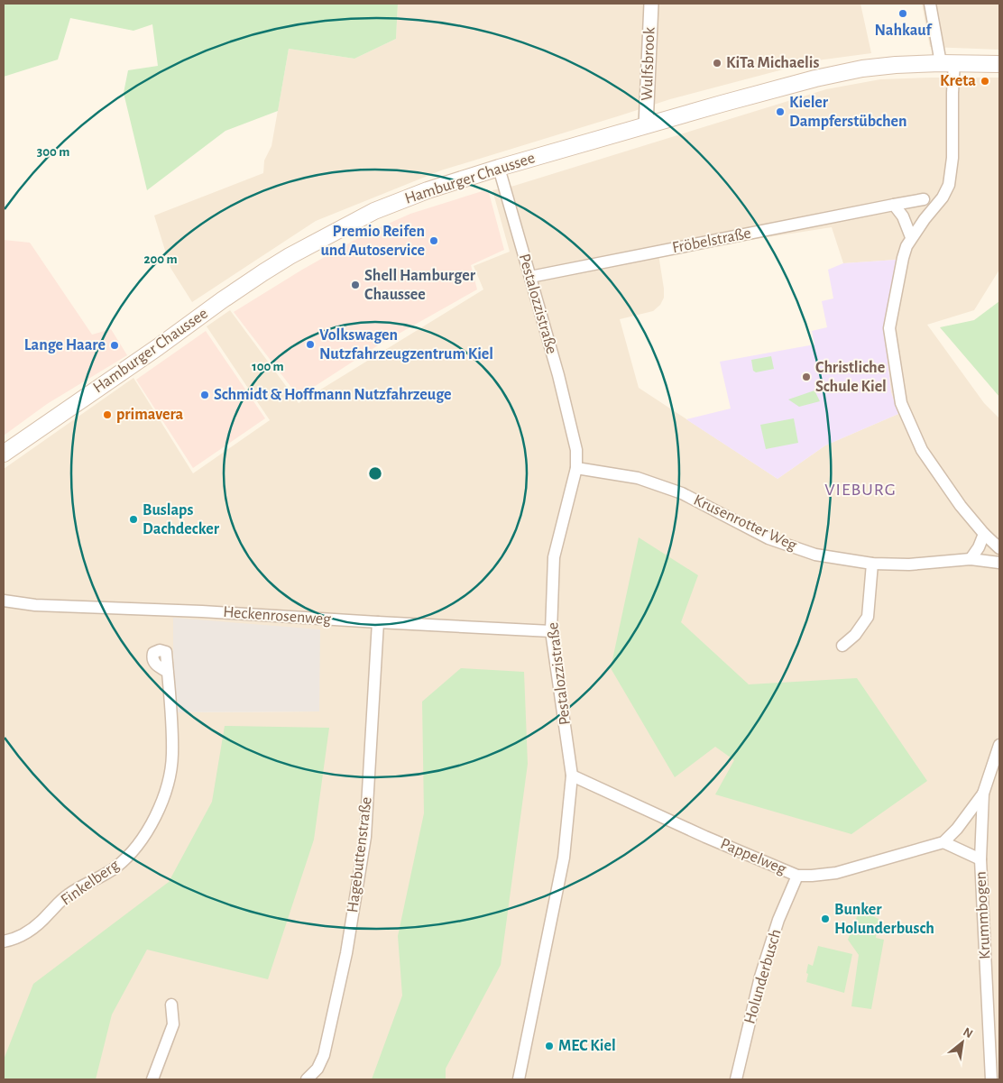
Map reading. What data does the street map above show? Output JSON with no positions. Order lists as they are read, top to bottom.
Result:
{
  "streets": {
    "main road": ["Hamburger Chaussee"],
    "street": [
      "Wulfsbrook",
      "Fröbelstraße",
      "Pestalozzistraße",
      "Krusenrotter Weg",
      "Heckenrosenweg",
      "Hagebuttenstraße",
      "Pappelweg",
      "Finkelberg",
      "Krummbogen",
      "Holunderbusch"
    ]
  },
  "crossings": [
    ["Wulfsbrook", "Hamburger Chaussee"],
    ["Hamburger Chaussee", "Pestalozzistraße"],
    ["Fröbelstraße", "Pestalozzistraße"],
    ["Pestalozzistraße", "Krusenrotter Weg"],
    ["Pestalozzistraße", "Heckenrosenweg"],
    ["Pestalozzistraße", "Pappelweg"],
    ["Heckenrosenweg", "Hagebuttenstraße"],
    ["Pappelweg", "Krummbogen"],
    ["Pappelweg", "Holunderbusch"]
  ],
  "districts": ["VIEBURG"],
  "places": [
    "Nahkauf",
    "KiTa Michaelis",
    "Kreta",
    "Kieler Dampferstübchen",
    "Premio Reifen und Autoservice",
    "Shell Hamburger Chaussee",
    "Volkswagen Nutzfahrzeugzentrum Kiel",
    "Lange Haare",
    "Christliche Schule Kiel",
    "Schmidt & Hoffmann Nutzfahrzeuge",
    "primavera",
    "Buslaps Dachdecker",
    "Bunker Holunderbusch",
    "MEC Kiel"
  ],
  "north": "top right",
  "rings": ["300 m", "200 m", "100 m"]
}
